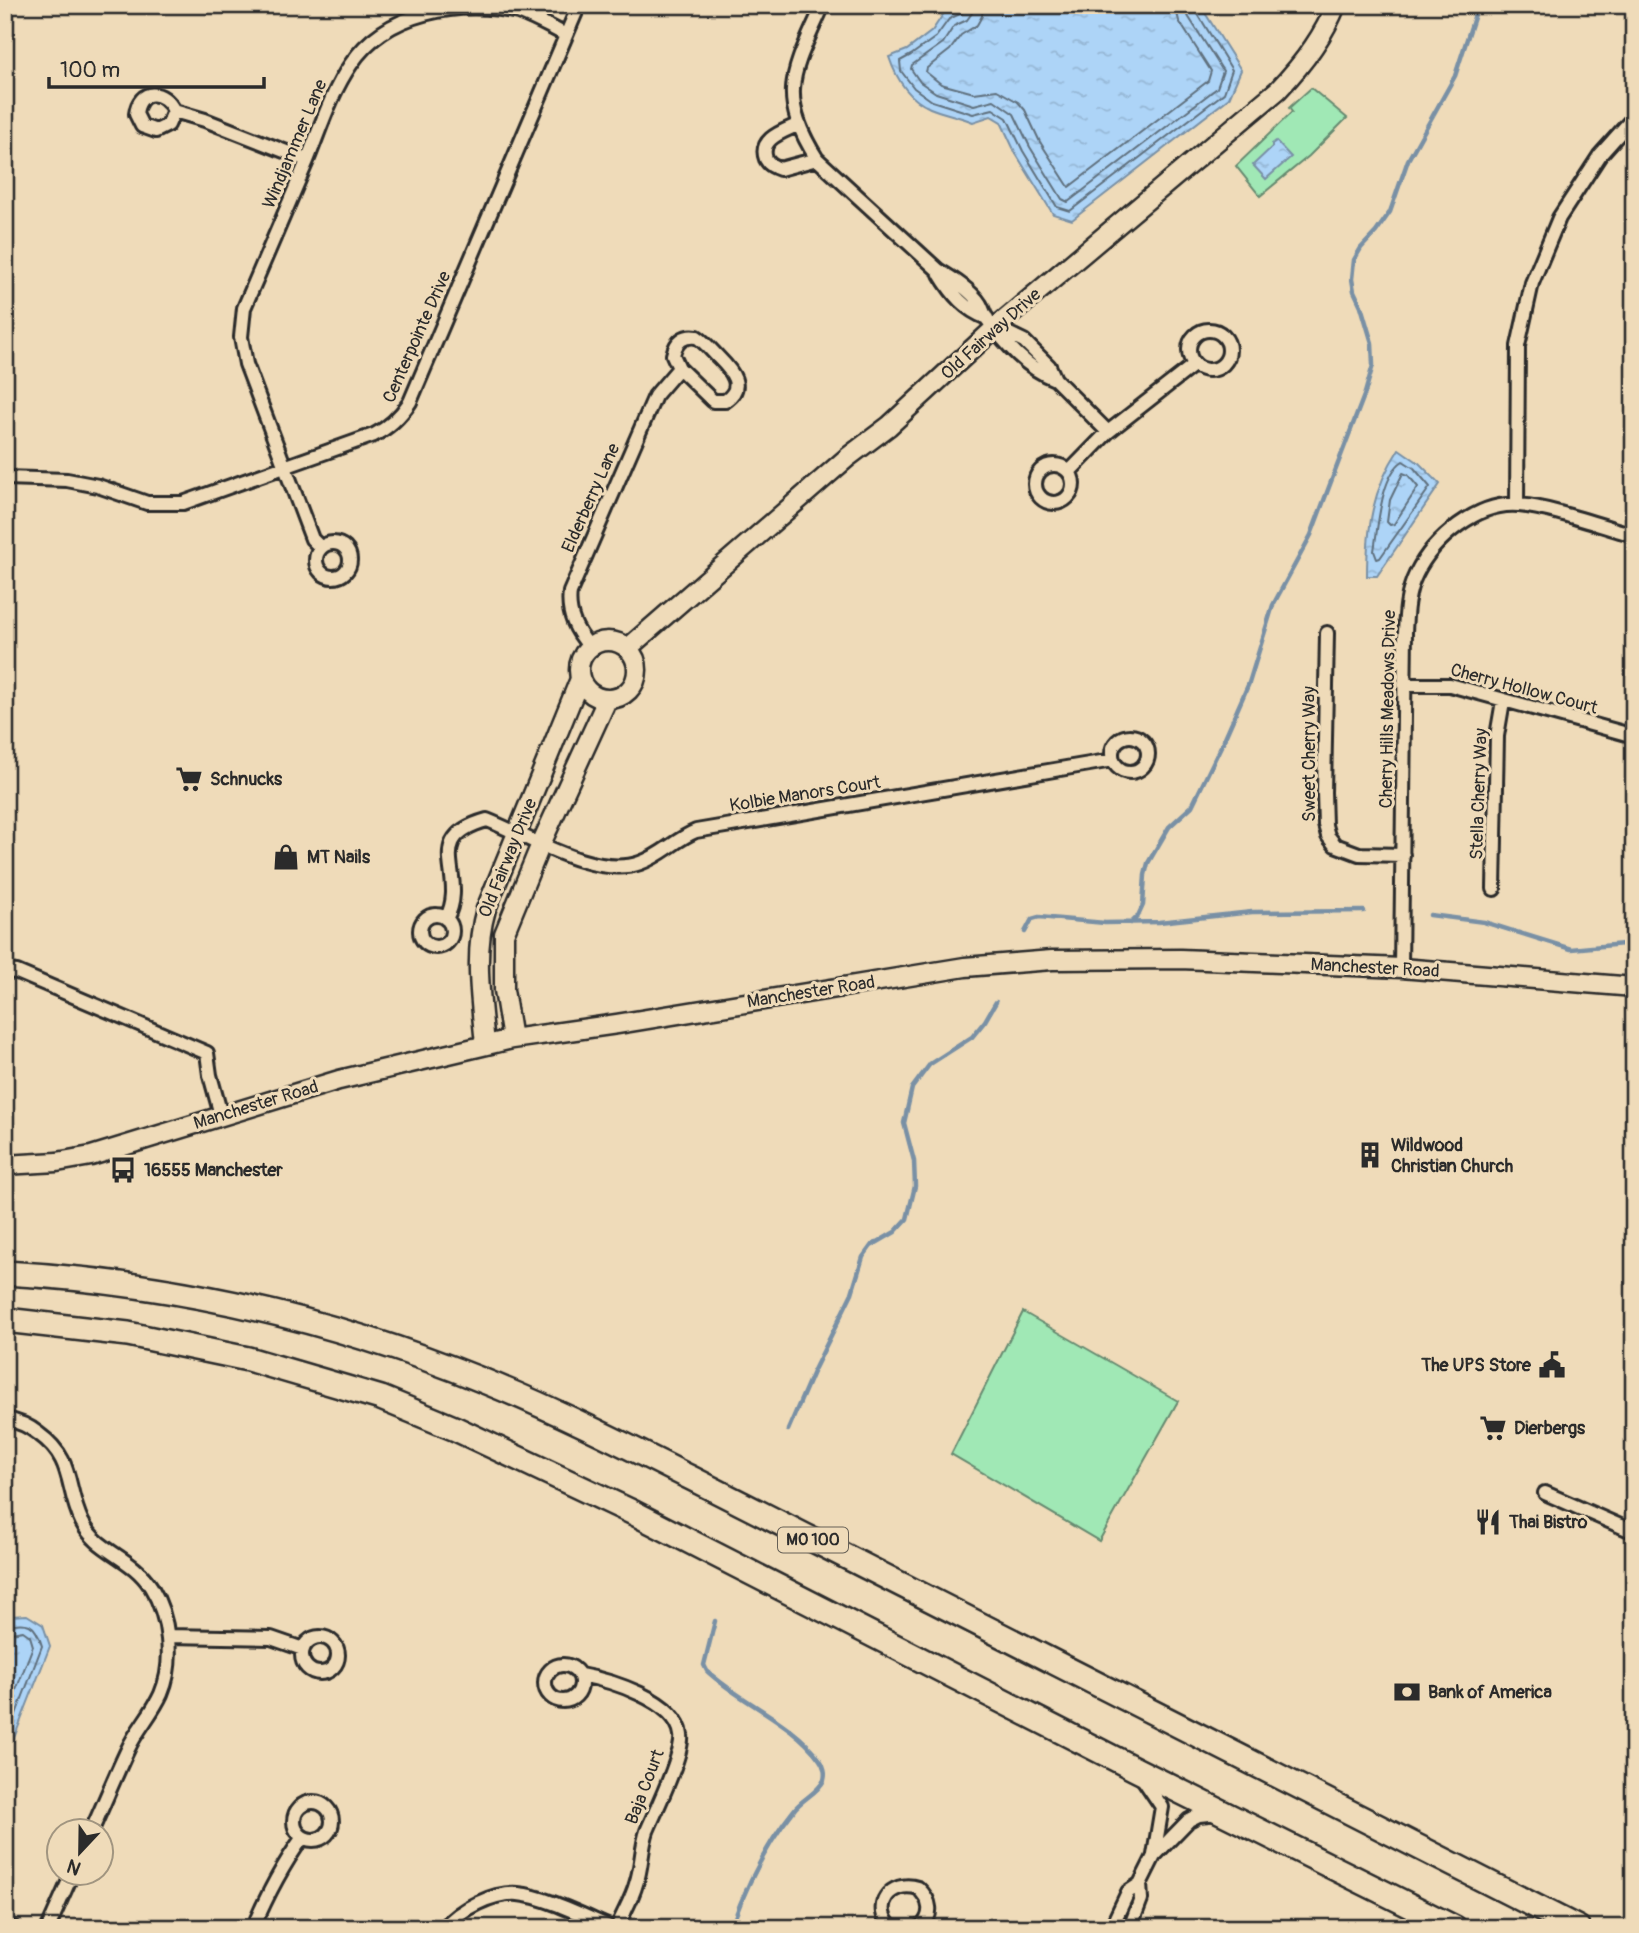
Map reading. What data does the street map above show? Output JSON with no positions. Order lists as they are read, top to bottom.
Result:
{
  "streets": {
    "highway": ["MO 100"],
    "street": [
      "Windjammer Lane",
      "Old Fairway Drive",
      "Centerpointe Drive",
      "Elderberry Lane",
      "Cherry Hollow Court",
      "Cherry Hills Meadows Drive",
      "Sweet Cherry Way",
      "Kolbie Manors Court",
      "Stella Cherry Way",
      "Manchester Road",
      "Baja Court"
    ]
  },
  "crossings": [
    ["Windjammer Lane", "Centerpointe Drive"],
    ["Old Fairway Drive", "Elderberry Lane"],
    ["Old Fairway Drive", "Kolbie Manors Court"],
    ["Old Fairway Drive", "Manchester Road"],
    ["Cherry Hollow Court", "Cherry Hills Meadows Drive"],
    ["Cherry Hollow Court", "Stella Cherry Way"],
    ["Cherry Hills Meadows Drive", "Sweet Cherry Way"],
    ["Cherry Hills Meadows Drive", "Manchester Road"]
  ],
  "places": {
    "supermarket": ["Schnucks", "Dierbergs"],
    "shop": ["MT Nails"],
    "building": ["Wildwood Christian Church"],
    "bus stop": ["16555 Manchester"],
    "public building": ["The UPS Store"],
    "restaurant": ["Thai Bistro"],
    "bank": ["Bank of America"]
  },
  "scale_bar": "100 m",
  "north": "bottom"
}
